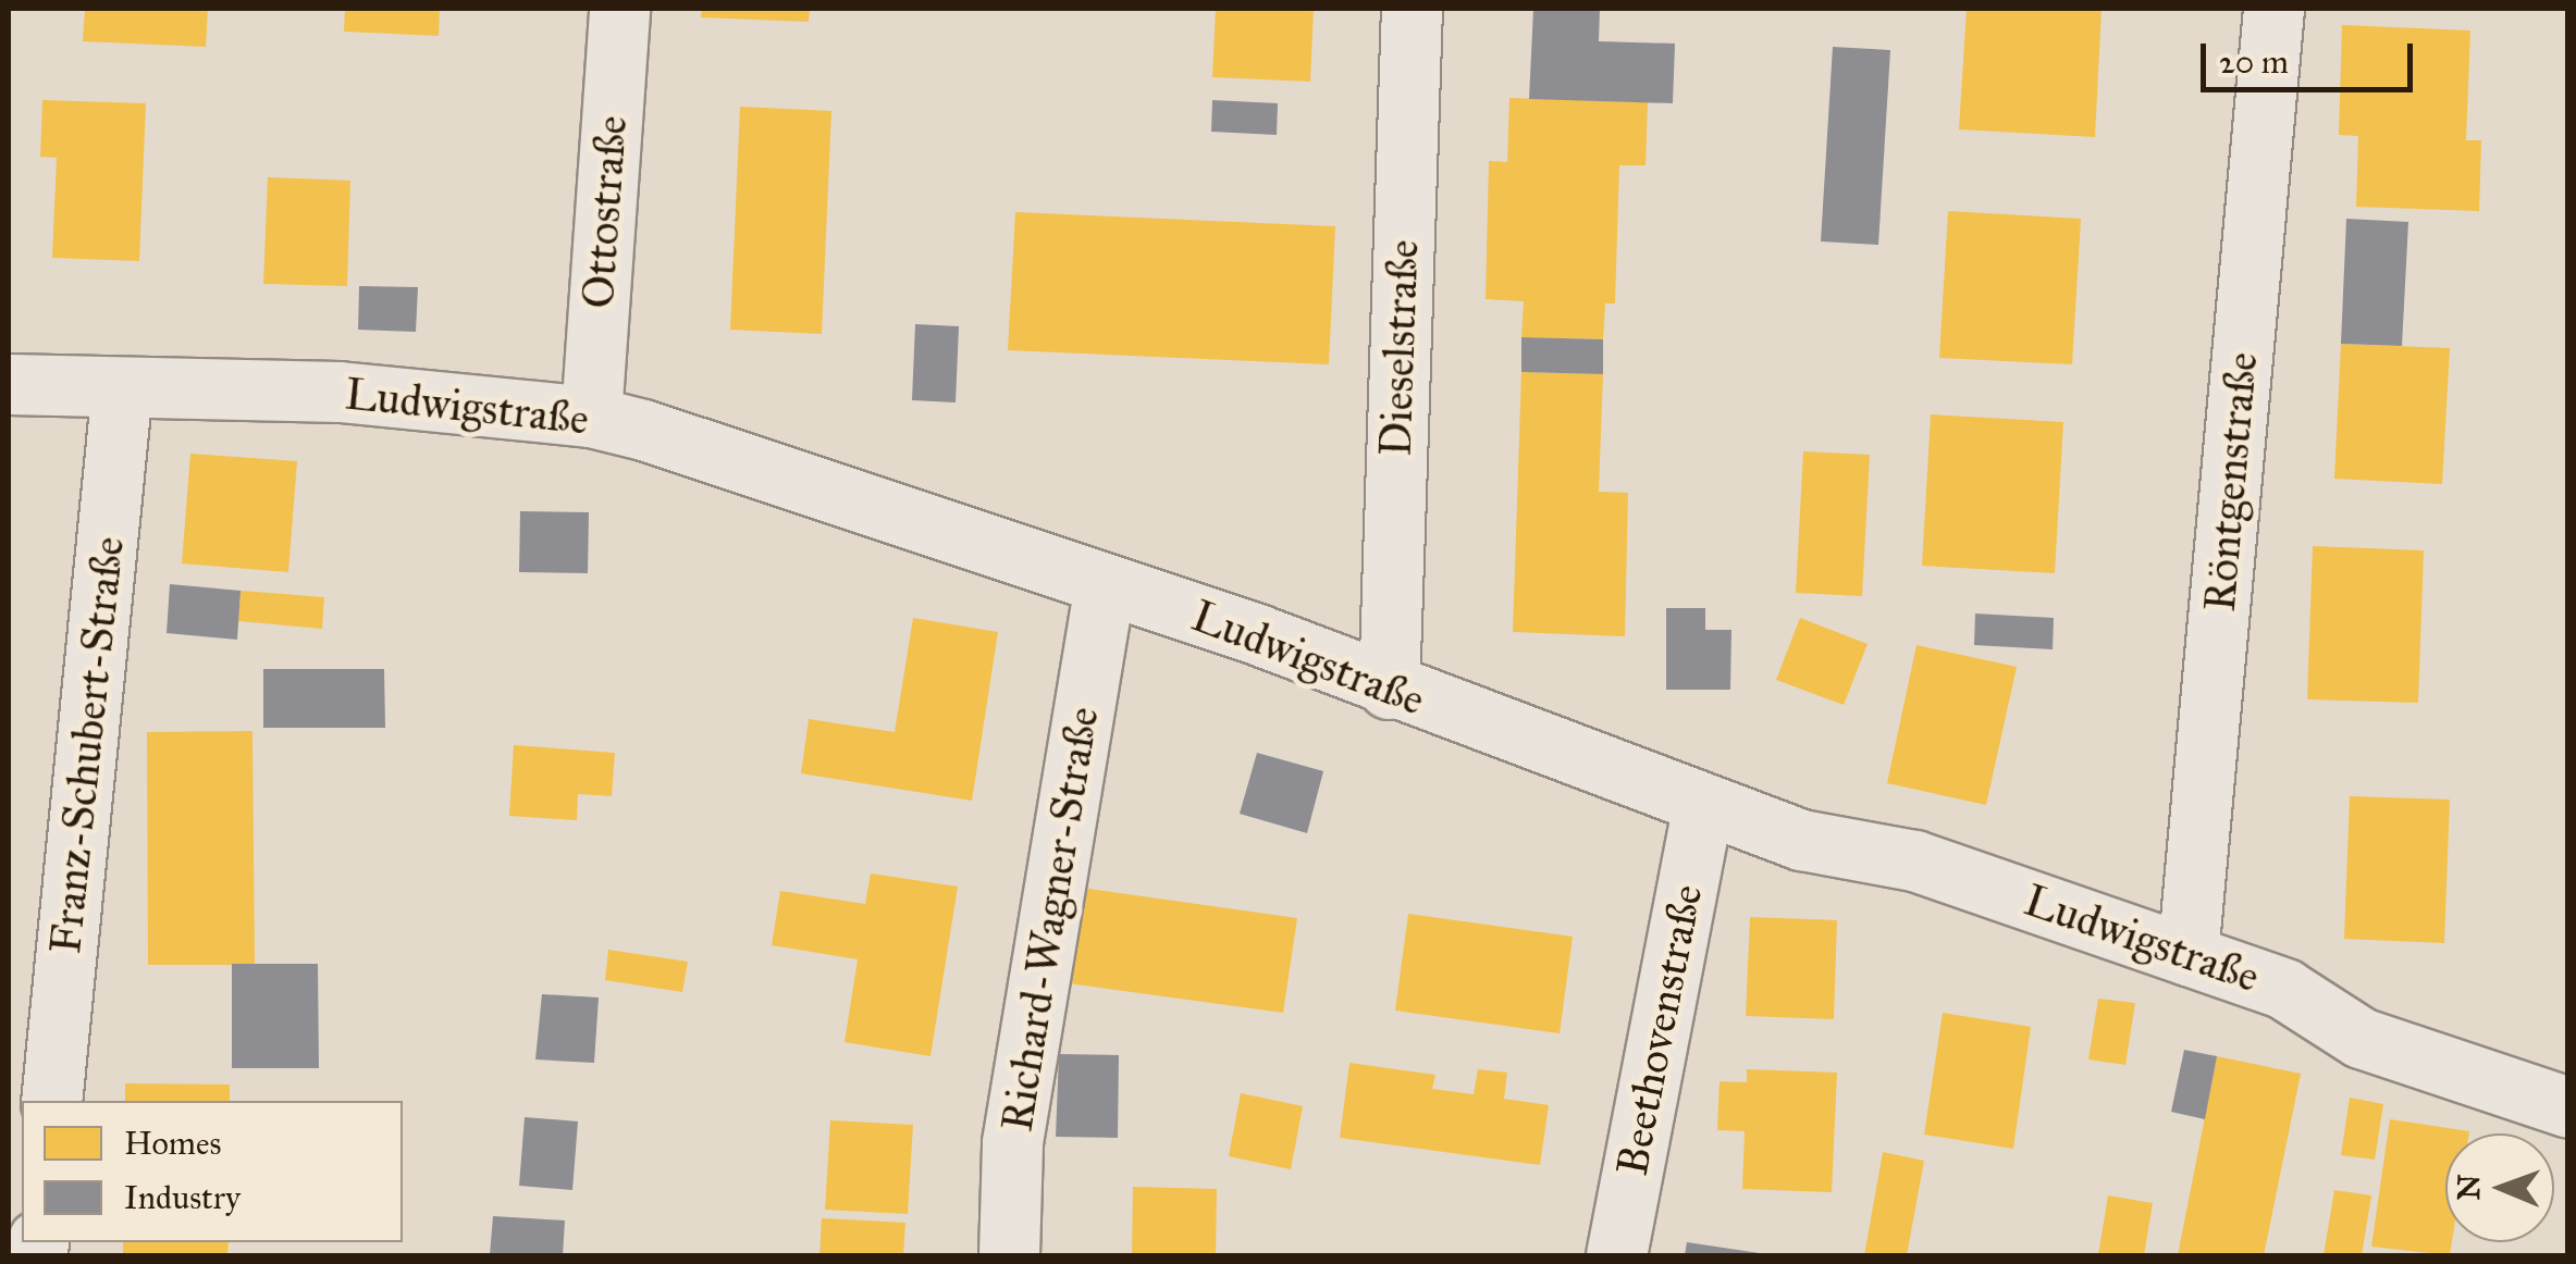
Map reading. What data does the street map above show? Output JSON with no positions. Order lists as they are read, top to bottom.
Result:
{
  "streets": {
    "street": [
      "Ottostraße",
      "Dieselstraße",
      "Ludwigstraße",
      "Röntgenstraße",
      "Franz-Schubert-Straße",
      "Richard-Wagner-Straße",
      "Beethovenstraße"
    ]
  },
  "crossings": [
    ["Ottostraße", "Ludwigstraße"],
    ["Dieselstraße", "Ludwigstraße"],
    ["Ludwigstraße", "Röntgenstraße"],
    ["Ludwigstraße", "Franz-Schubert-Straße"],
    ["Ludwigstraße", "Richard-Wagner-Straße"],
    ["Ludwigstraße", "Beethovenstraße"]
  ],
  "legend": ["Homes", "Industry"],
  "scale_bar": "20 m",
  "north": "left"
}
